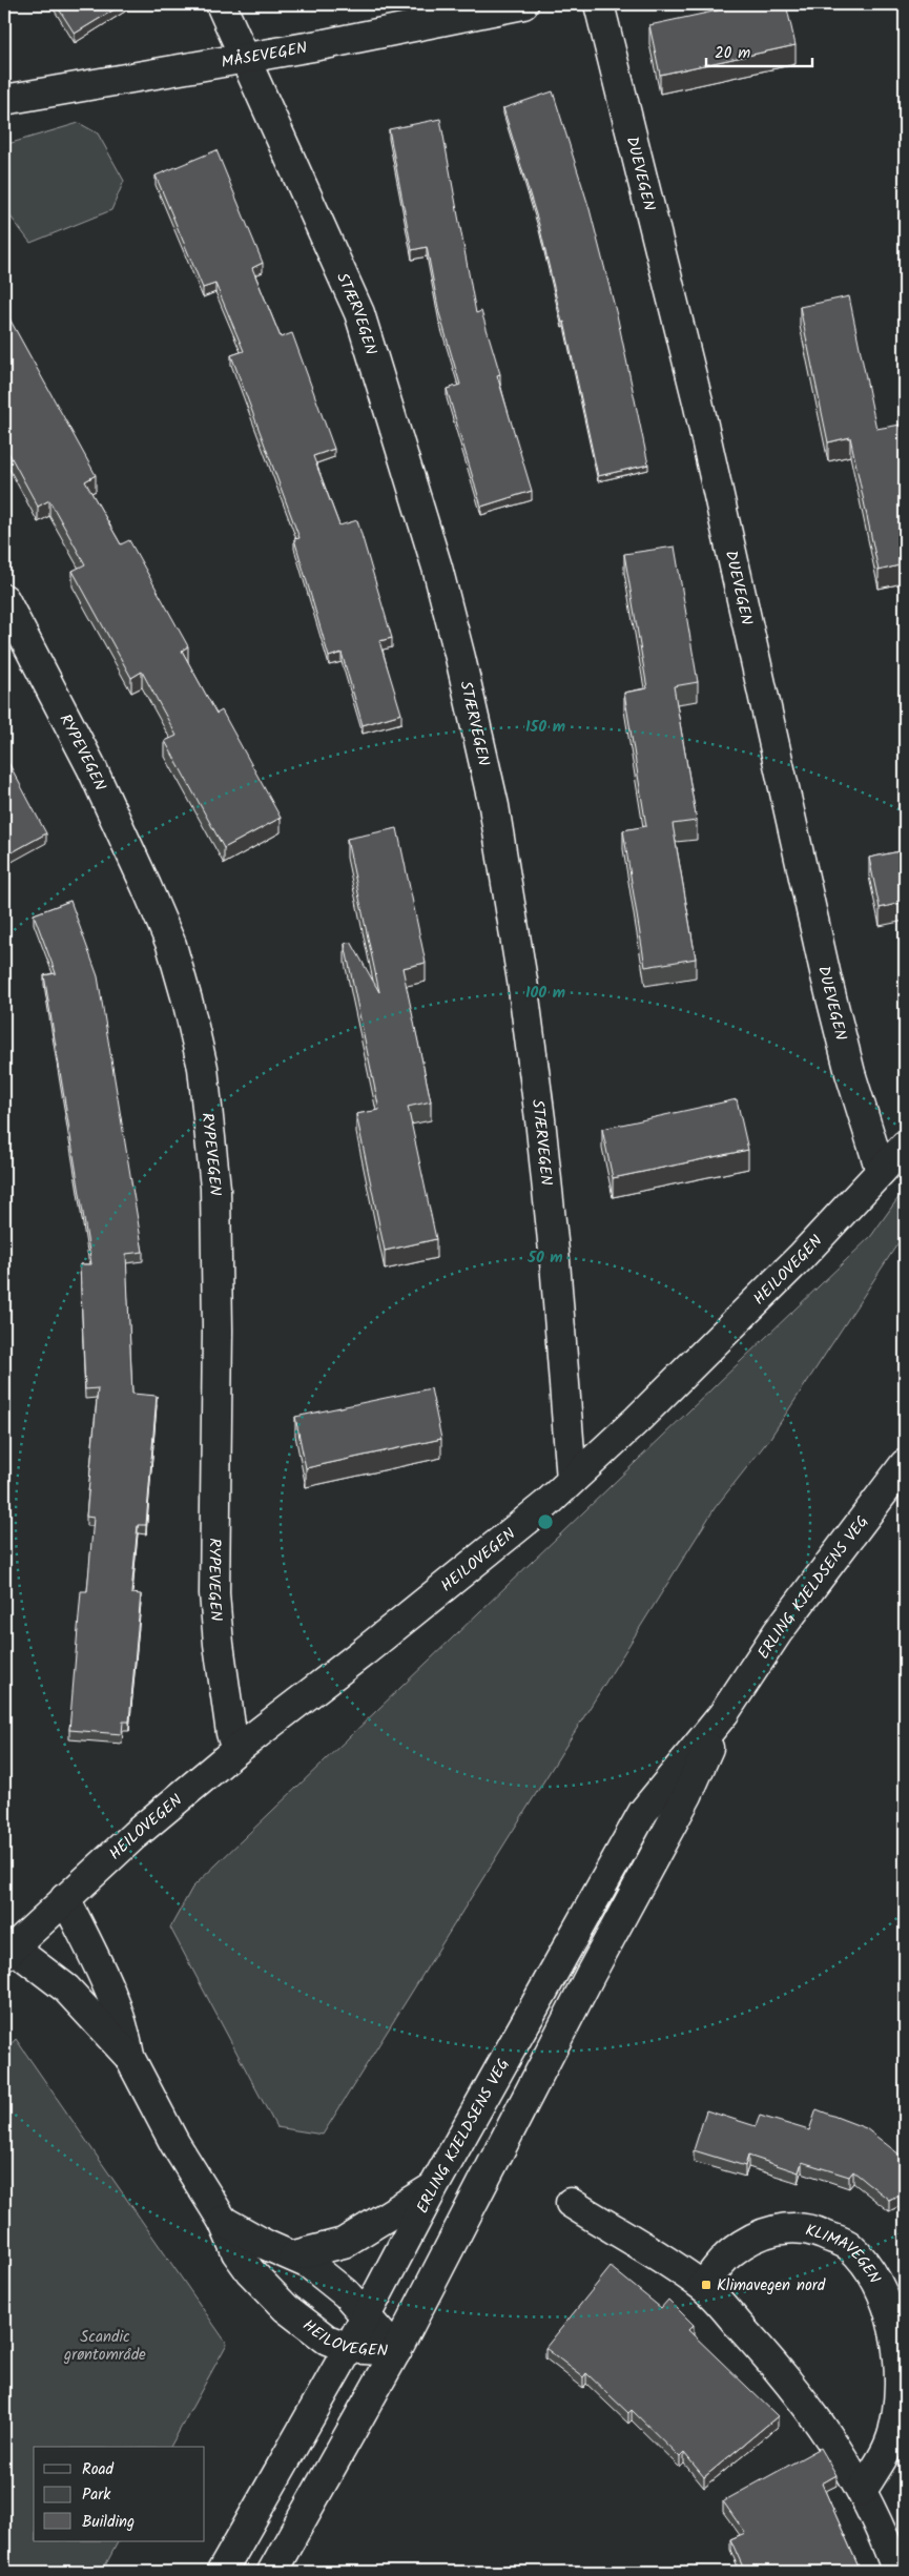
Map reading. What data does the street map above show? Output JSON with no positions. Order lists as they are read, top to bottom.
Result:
{
  "streets": {
    "main road": [
      "MÅSEVEGEN",
      "DUEVEGEN",
      "STÆRVEGEN",
      "RYPEVEGEN",
      "HEILOVEGEN",
      "ERLING KJELDSENS VEG",
      "KLIMAVEGEN"
    ]
  },
  "crossings": [
    ["MÅSEVEGEN", "STÆRVEGEN"],
    ["DUEVEGEN", "HEILOVEGEN"],
    ["STÆRVEGEN", "HEILOVEGEN"],
    ["RYPEVEGEN", "HEILOVEGEN"],
    ["HEILOVEGEN", "ERLING KJELDSENS VEG"]
  ],
  "parks": ["Scandic grøntområde"],
  "places": {
    "transit": ["Klimavegen nord"]
  },
  "legend": ["Road", "Park", "Building"],
  "scale_bar": "20 m",
  "rings": ["150 m", "100 m", "50 m"]
}
